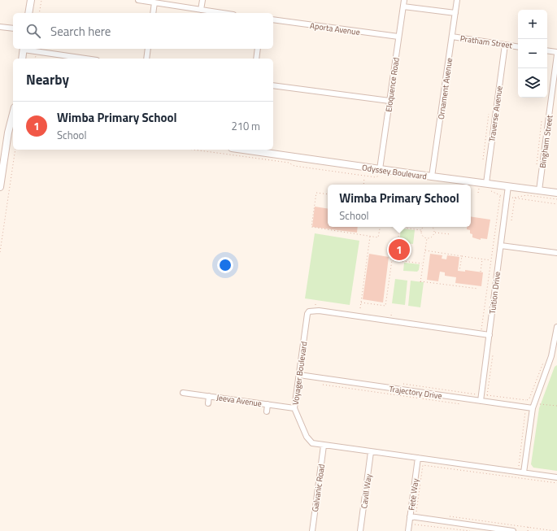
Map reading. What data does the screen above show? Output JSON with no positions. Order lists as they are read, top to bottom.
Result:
{
  "streets": {
    "street": [
      "Aporta Avenue",
      "Pratham Street",
      "Eloquence Road",
      "Ornament Avenue",
      "Traverse Avenue",
      "Bingham Street",
      "Odyssey Boulevard",
      "Tuition Drive",
      "Voyager Boulevard",
      "Trajectory Drive",
      "Jeeva Avenue",
      "Galvanic Road",
      "Cavill Way",
      "Fete Way"
    ]
  },
  "crossings": [
    ["Aporta Avenue", "Eloquence Road"],
    ["Pratham Street", "Ornament Avenue"],
    ["Pratham Street", "Traverse Avenue"],
    ["Eloquence Road", "Odyssey Boulevard"],
    ["Ornament Avenue", "Odyssey Boulevard"],
    ["Traverse Avenue", "Odyssey Boulevard"],
    ["Bingham Street", "Odyssey Boulevard"],
    ["Odyssey Boulevard", "Tuition Drive"],
    ["Tuition Drive", "Voyager Boulevard"],
    ["Tuition Drive", "Trajectory Drive"],
    ["Voyager Boulevard", "Trajectory Drive"],
    ["Voyager Boulevard", "Jeeva Avenue"],
    ["Voyager Boulevard", "Galvanic Road"],
    ["Voyager Boulevard", "Cavill Way"],
    ["Voyager Boulevard", "Fete Way"]
  ],
  "page": {
    "map_buttons": ["+", "−"],
    "search": "Search here",
    "heading": "Nearby",
    "list": [
      {
        "mark": "1",
        "name": "Wimba Primary School",
        "note": "School",
        "value": "210 m"
      }
    ],
    "popup": ["Wimba Primary School", "School"],
    "pins": "1"
  }
}
